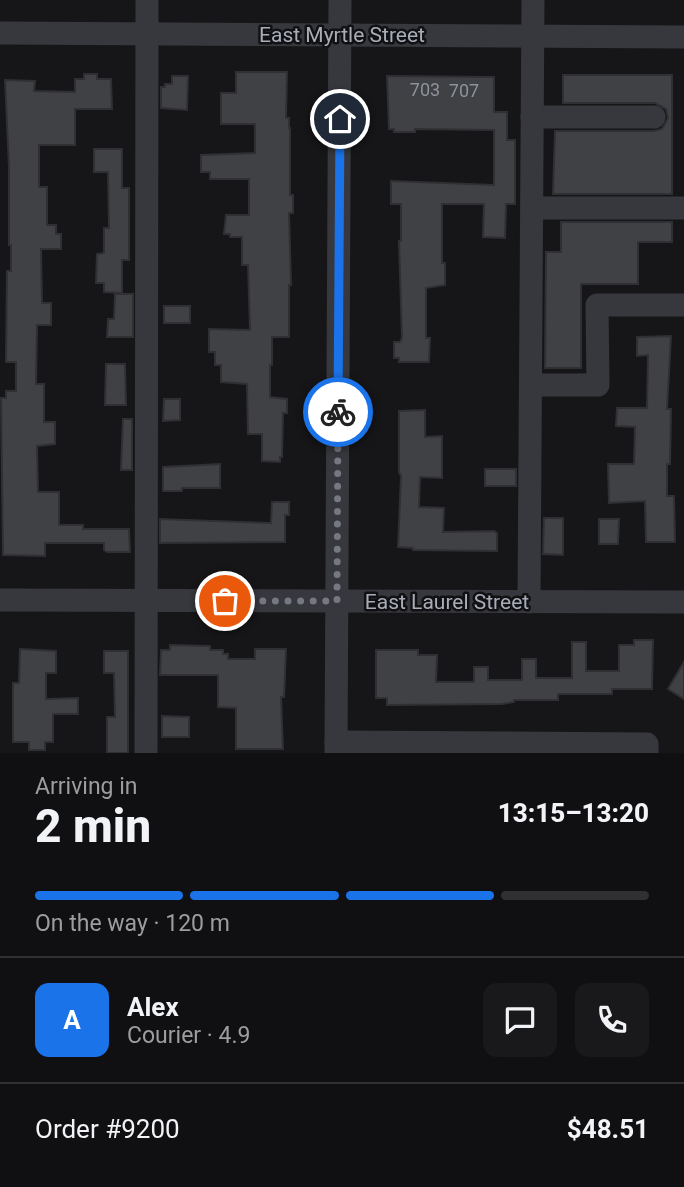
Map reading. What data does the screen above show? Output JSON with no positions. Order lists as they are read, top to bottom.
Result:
{
  "streets": {
    "street": ["East Myrtle Street", "East Laurel Street"]
  },
  "house_numbers": ["703", "707"],
  "page": {
    "heading": ["2 min", "Arriving in", "13:15–13:20"],
    "panel": [
      "Alex",
      "Courier · 4.9",
      "Order #9200",
      "$48.51"
    ],
    "bar": "On the way · 120 m",
    "round": "A"
  }
}
